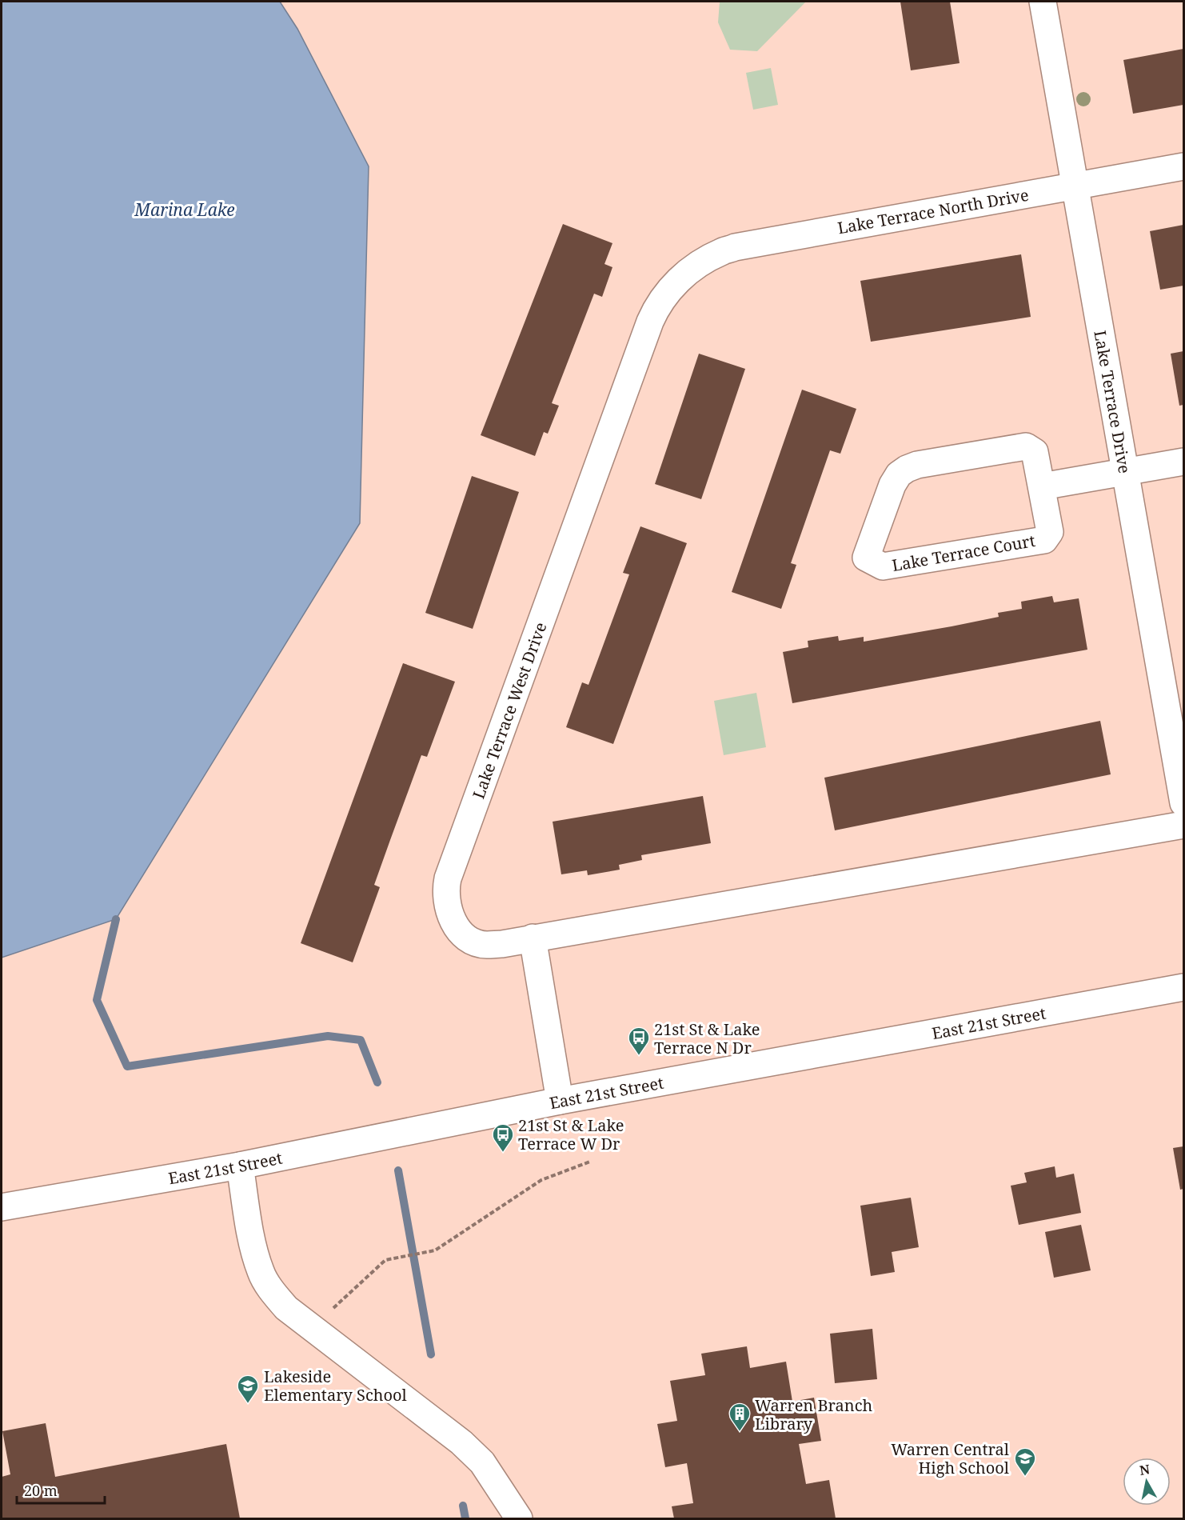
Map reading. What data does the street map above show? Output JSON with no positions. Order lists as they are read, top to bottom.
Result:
{
  "streets": {
    "street": [
      "Lake Terrace North Drive",
      "Lake Terrace Drive",
      "Lake Terrace Court",
      "Lake Terrace West Drive",
      "East 21st Street"
    ]
  },
  "crossings": [
    ["Lake Terrace North Drive", "Lake Terrace Drive"],
    ["Lake Terrace North Drive", "Lake Terrace West Drive"]
  ],
  "water": ["Marina Lake"],
  "places": {
    "bus stop": ["21st St & Lake Terrace N Dr", "21st St & Lake Terrace W Dr"],
    "school or university": ["Lakeside Elementary School", "Warren Central High School"],
    "building": ["Warren Branch Library"]
  },
  "scale_bar": "20 m",
  "north": "top"
}
